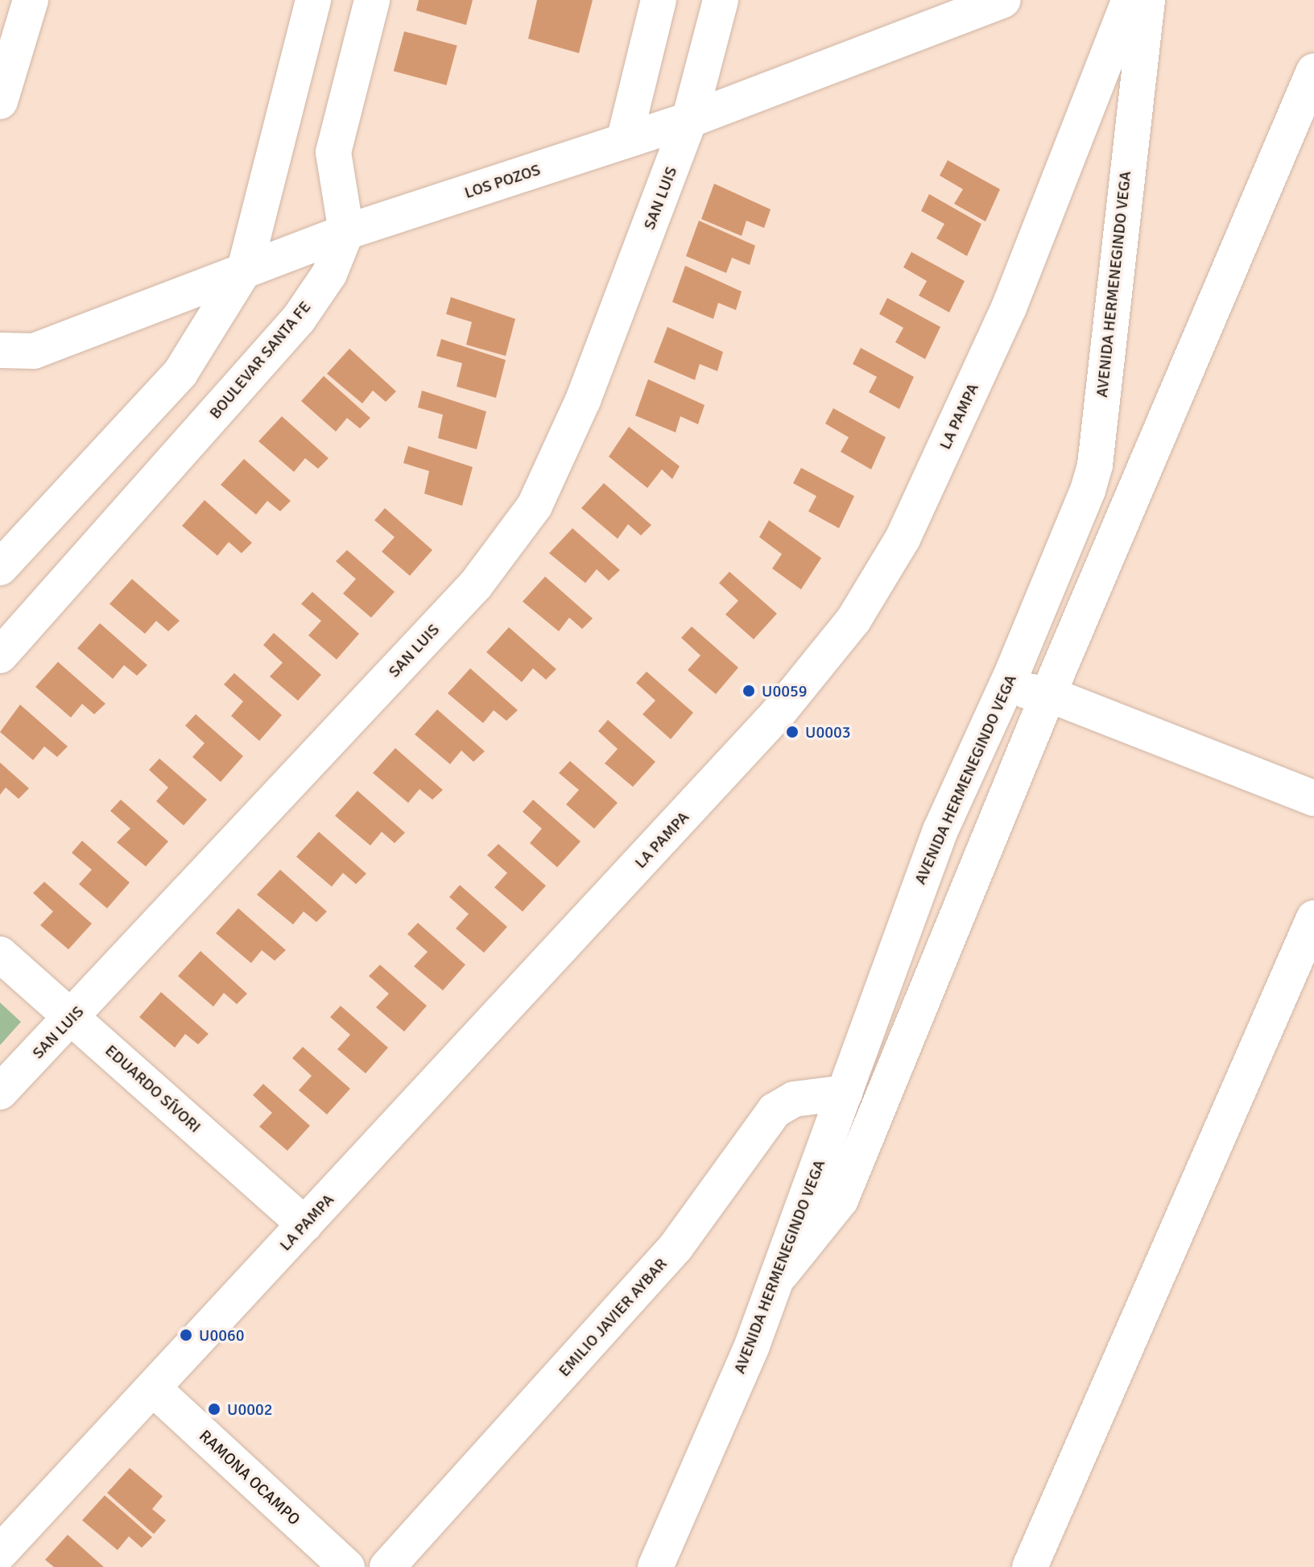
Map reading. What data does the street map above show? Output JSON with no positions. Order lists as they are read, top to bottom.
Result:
{
  "streets": {
    "street": [
      "LOS POZOS",
      "SAN LUIS",
      "AVENIDA HERMENEGINDO VEGA",
      "BOULEVAR SANTA FE",
      "LA PAMPA",
      "EDUARDO SÍVORI",
      "EMILIO JAVIER AYBAR",
      "RAMONA OCAMPO"
    ]
  },
  "crossings": [
    ["LOS POZOS", "SAN LUIS"],
    ["LOS POZOS", "BOULEVAR SANTA FE"],
    ["SAN LUIS", "EDUARDO SÍVORI"],
    ["AVENIDA HERMENEGINDO VEGA", "EMILIO JAVIER AYBAR"],
    ["LA PAMPA", "EDUARDO SÍVORI"],
    ["LA PAMPA", "RAMONA OCAMPO"]
  ],
  "places": [
    "U0059",
    "U0003",
    "U0060",
    "U0002"
  ]
}
